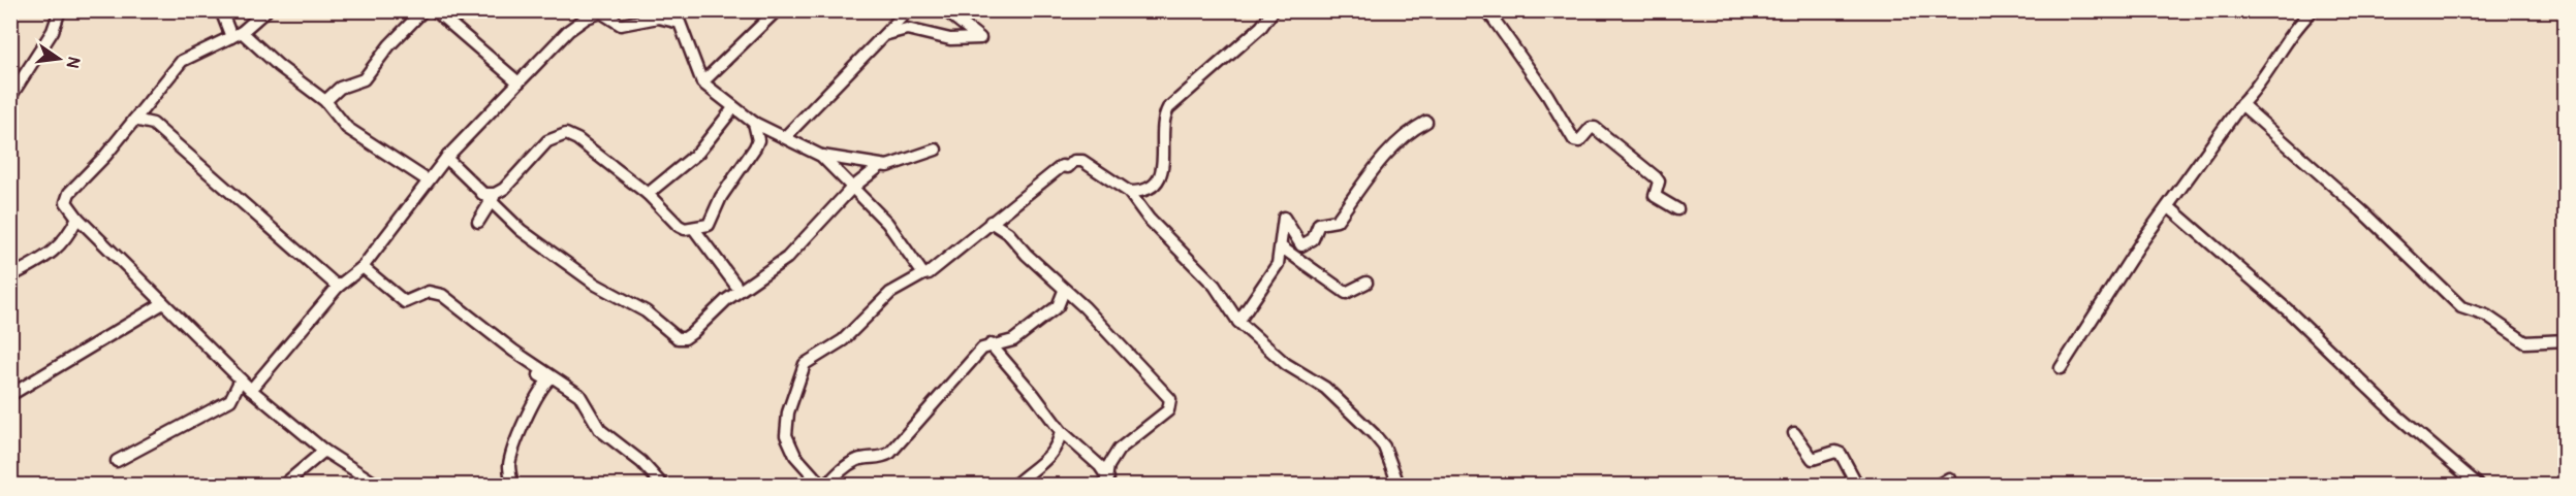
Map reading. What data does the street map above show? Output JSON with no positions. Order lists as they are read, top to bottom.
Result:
{
  "north": "right"
}
